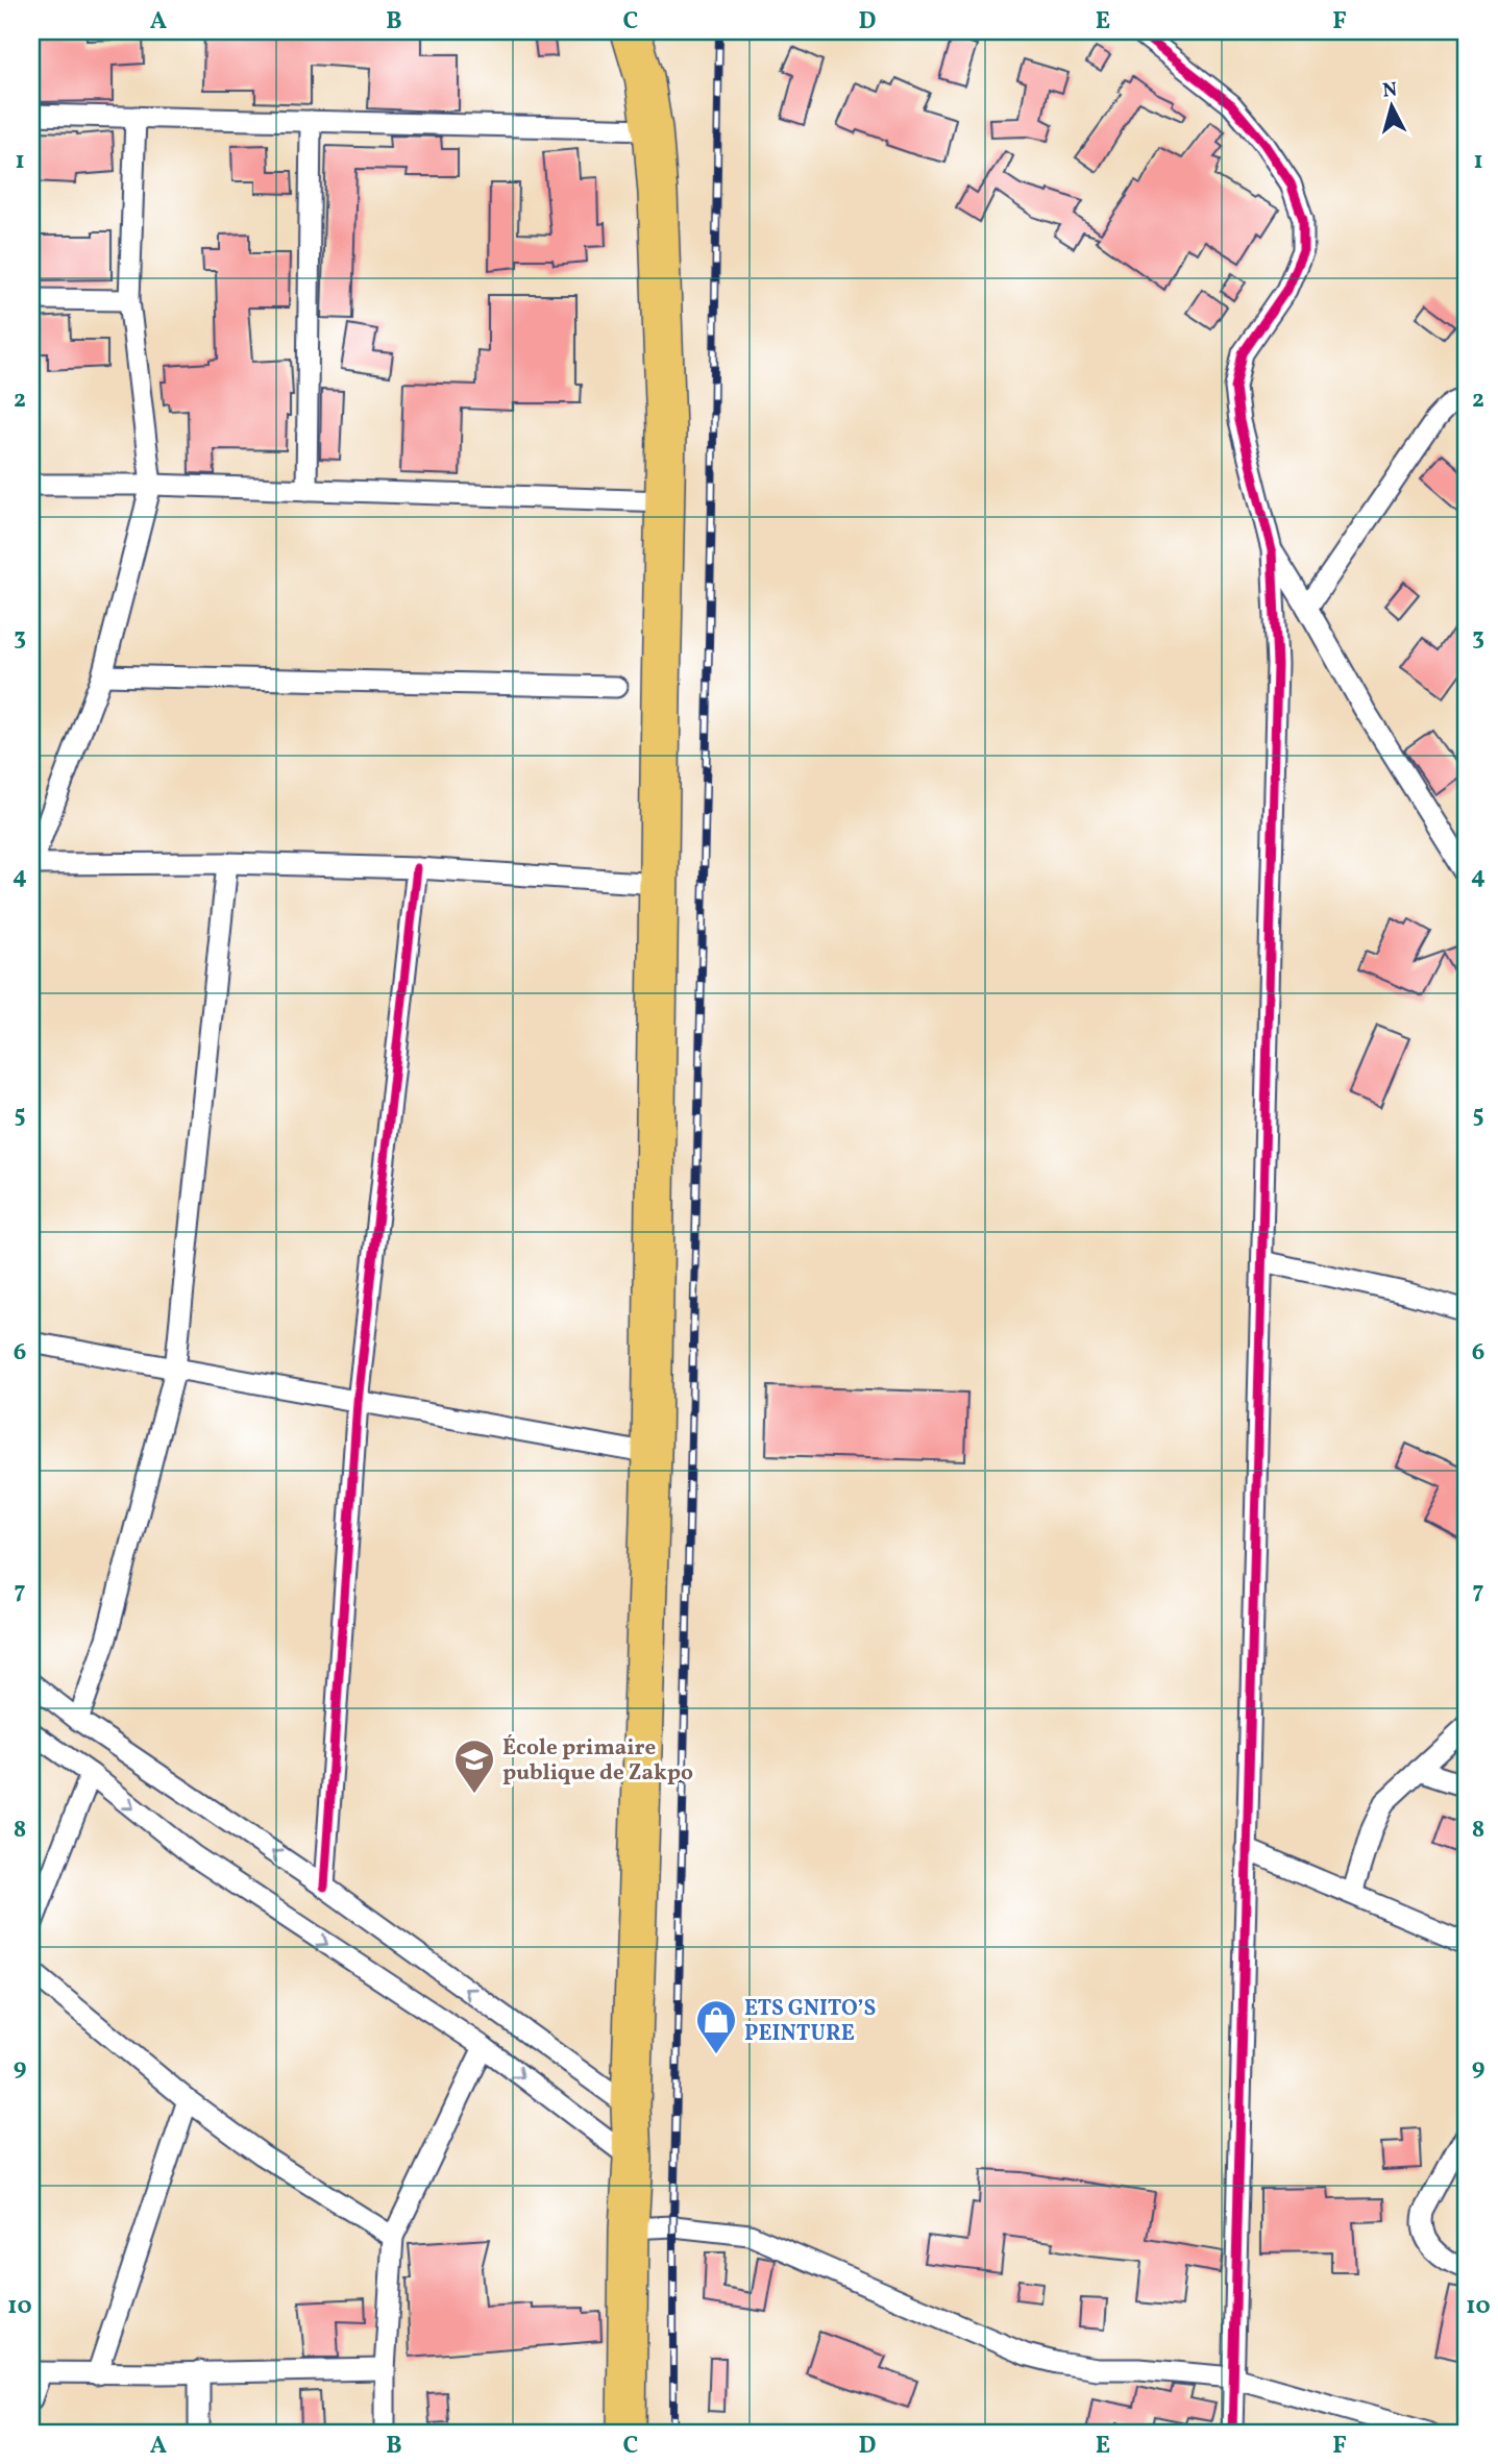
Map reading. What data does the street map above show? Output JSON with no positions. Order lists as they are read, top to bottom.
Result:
{
  "places": {
    "school or university": ["École primaire publique de Zakpo"],
    "shop": ["ETS GNITO’S PEINTURE"]
  },
  "north": "top",
  "grid": {
    "columns": [
      "A",
      "B",
      "C",
      "D",
      "E",
      "F"
    ],
    "rows": [
      "1",
      "2",
      "3",
      "4",
      "5",
      "6",
      "7",
      "8",
      "9",
      "10"
    ]
  }
}
